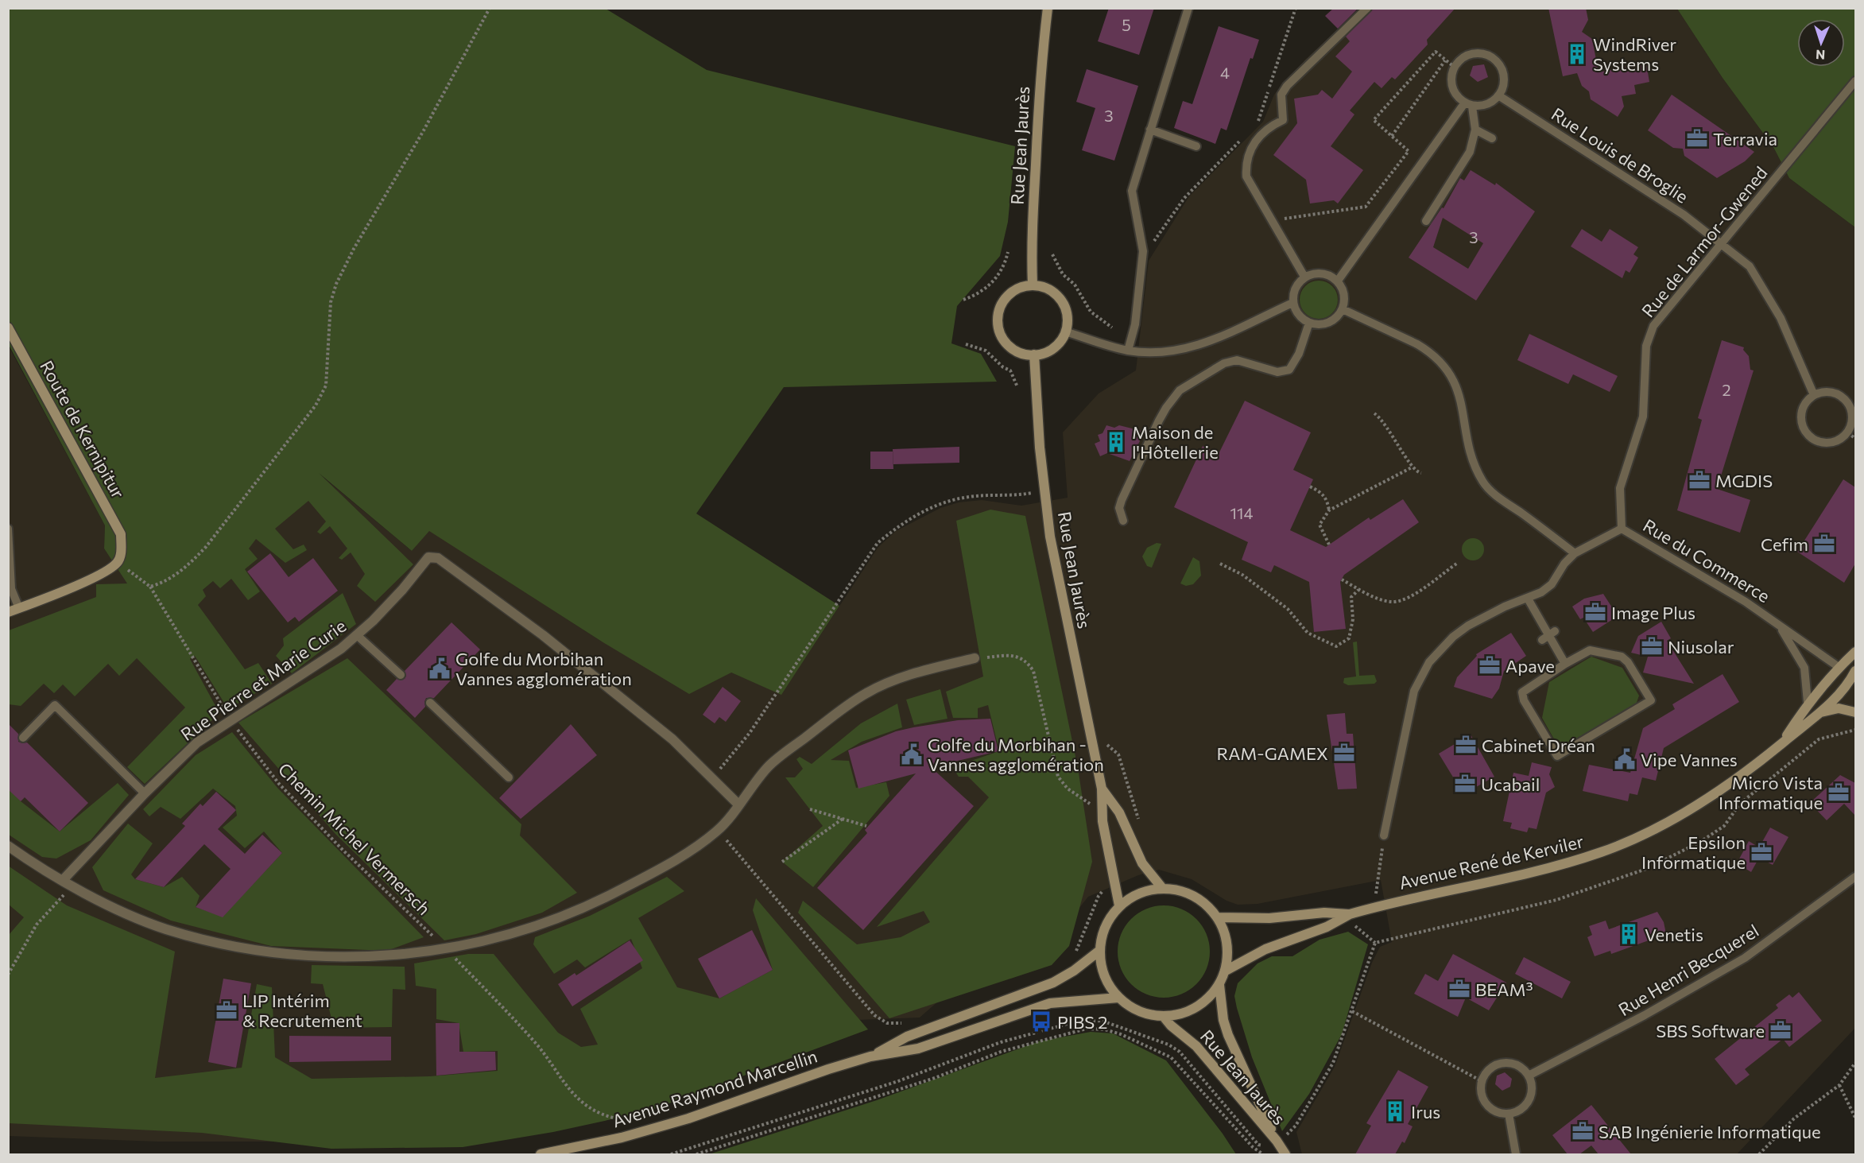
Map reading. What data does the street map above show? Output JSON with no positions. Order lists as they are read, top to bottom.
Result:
{
  "streets": {
    "main road": [
      "Rue Jean Jaurès",
      "Route de Kernipitur",
      "Rue du Commerce",
      "Avenue René de Kerviler",
      "Avenue Raymond Marcellin"
    ],
    "street": ["Rue Pierre et Marie Curie"],
    "lane": ["Rue Louis de Broglie", "Rue de Larmor-Gwened", "Rue Henri Becquerel"],
    "path": ["Chemin Michel Vermersch"]
  },
  "crossings": [
    ["Rue Jean Jaurès", "Avenue René de Kerviler"],
    ["Rue Jean Jaurès", "Avenue Raymond Marcellin"],
    ["Rue Louis de Broglie", "Rue de Larmor-Gwened"],
    ["Rue de Larmor-Gwened", "Rue du Commerce"],
    ["Rue du Commerce", "Avenue René de Kerviler"],
    ["Avenue René de Kerviler", "Avenue Raymond Marcellin"]
  ],
  "places": {
    "building": [
      "WindRiver Systems",
      "Maison de l'Hôtellerie",
      "Venetis",
      "Irus"
    ],
    "office": [
      "Terravia",
      "MGDIS",
      "Cefim",
      "Image Plus",
      "Niusolar",
      "Apave",
      "Cabinet Dréan",
      "RAM-GAMEX",
      "Ucabail",
      "Micro Vista Informatique",
      "Epsilon Informatique",
      "BEAM³",
      "LIP Intérim & Recrutement",
      "SBS Software",
      "SAB Ingénierie Informatique"
    ],
    "public building": ["Golfe du Morbihan Vannes agglomération", "Golfe du Morbihan - Vannes agglomération", "Vipe Vannes"],
    "bus stop": ["PIBS 2"]
  },
  "house_numbers": [
    "5",
    "4",
    "3",
    "3",
    "2",
    "114"
  ],
  "north": "bottom"
}
